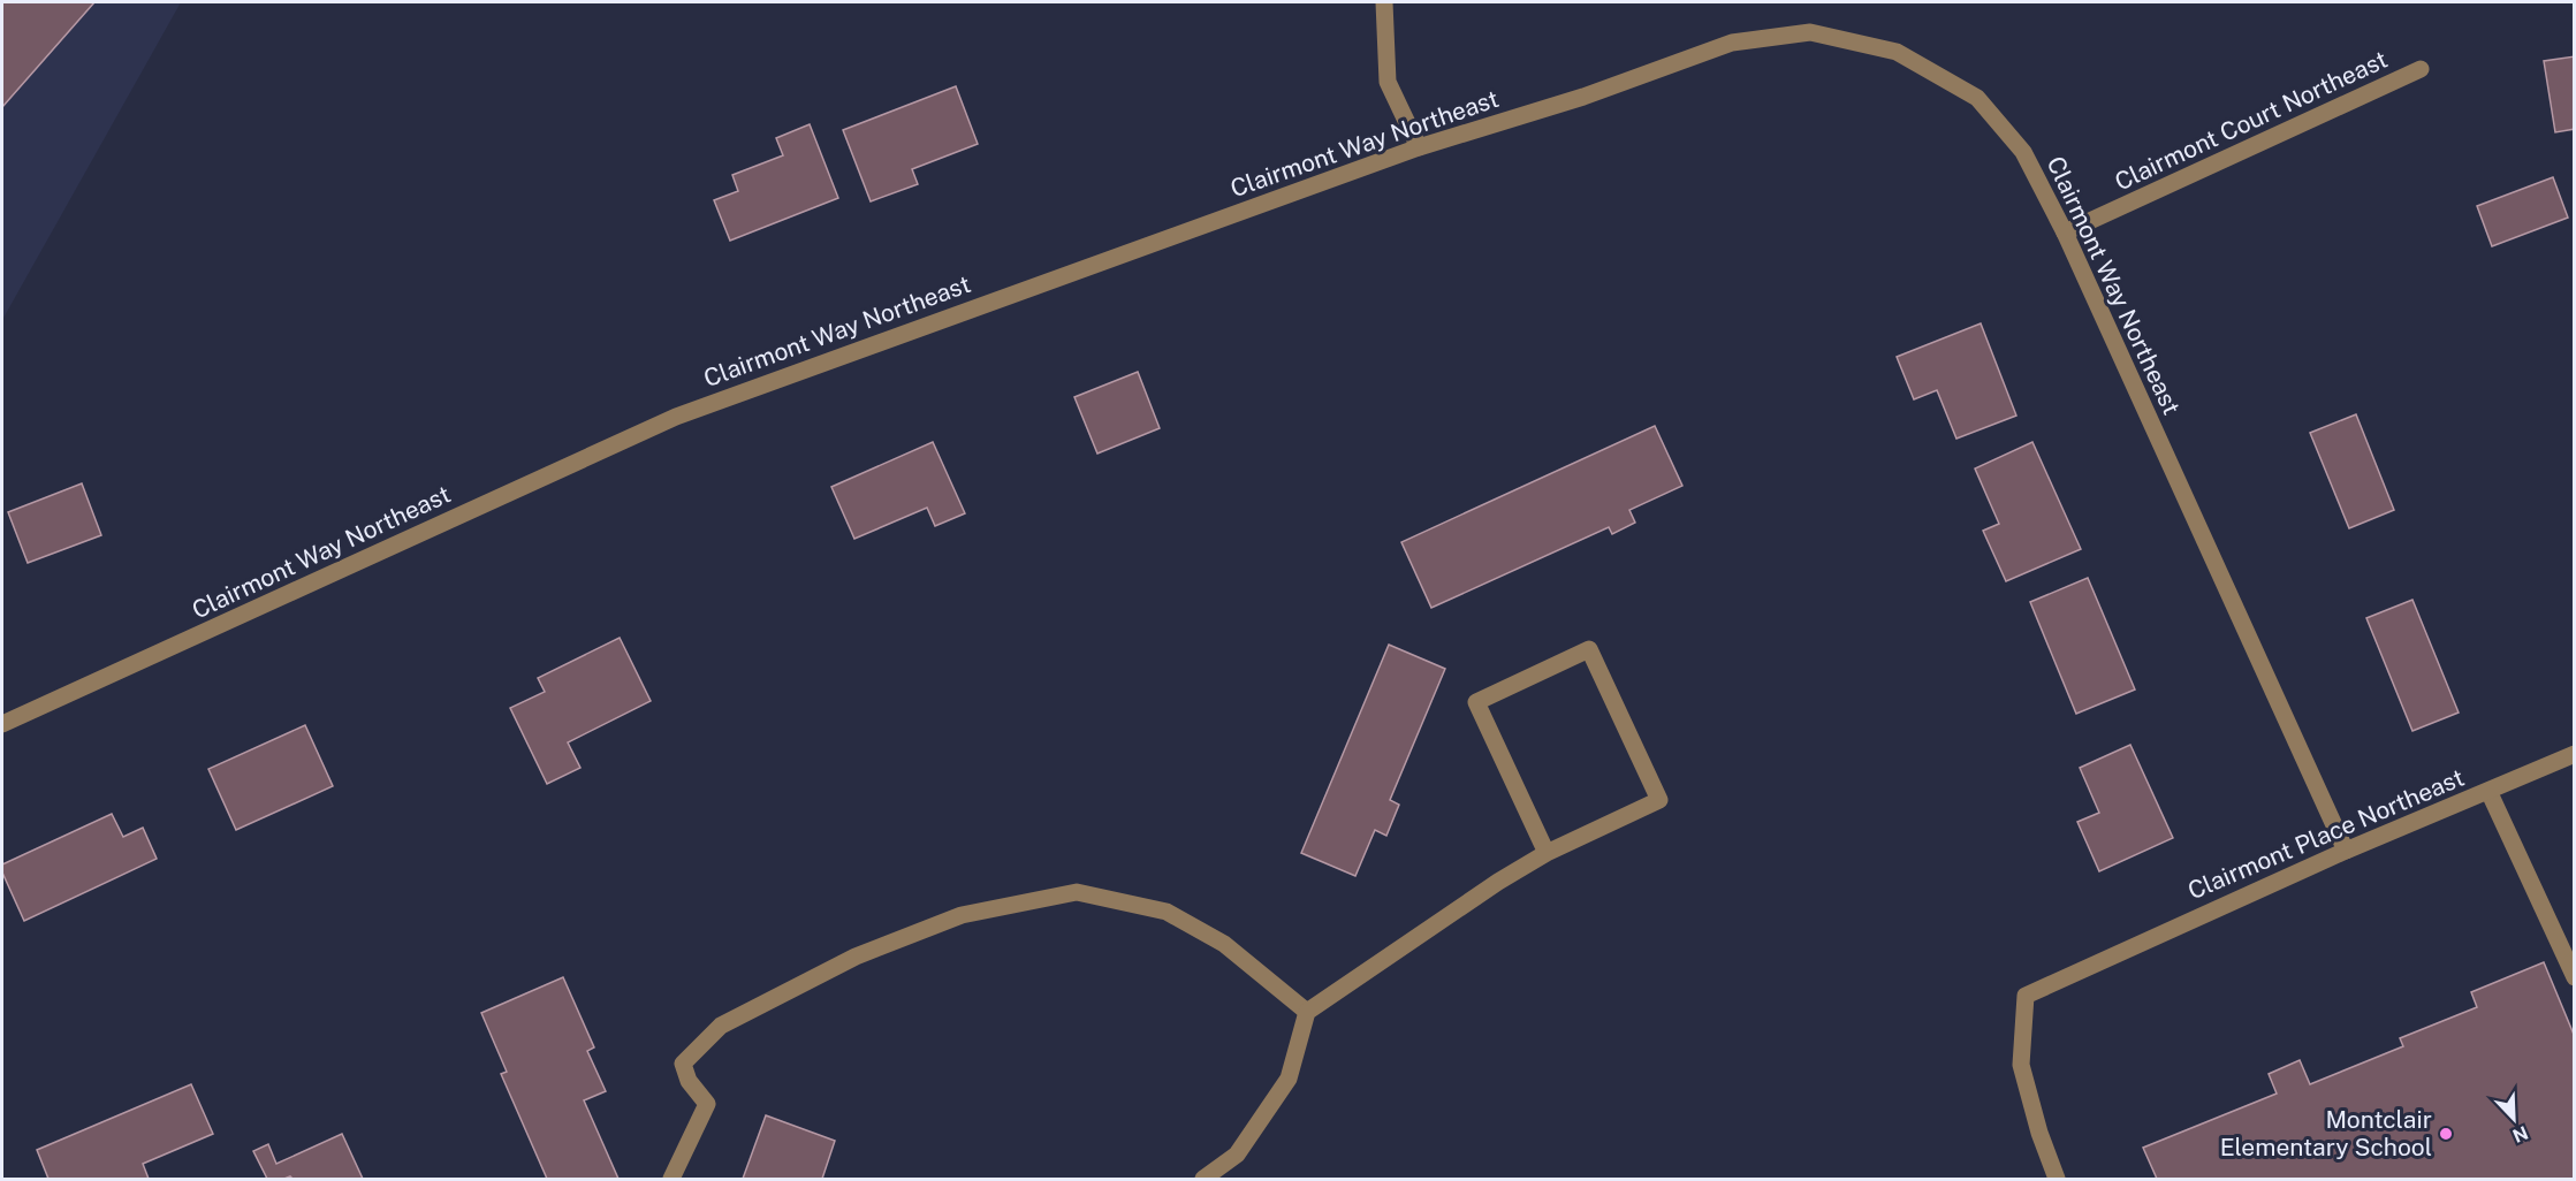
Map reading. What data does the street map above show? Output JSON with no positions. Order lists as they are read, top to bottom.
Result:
{
  "streets": {
    "street": ["Clairmont Court Northeast", "Clairmont Way Northeast", "Clairmont Place Northeast"]
  },
  "crossings": [
    ["Clairmont Court Northeast", "Clairmont Way Northeast"],
    ["Clairmont Way Northeast", "Clairmont Place Northeast"]
  ],
  "places": ["Montclair Elementary School"],
  "north": "bottom right"
}
